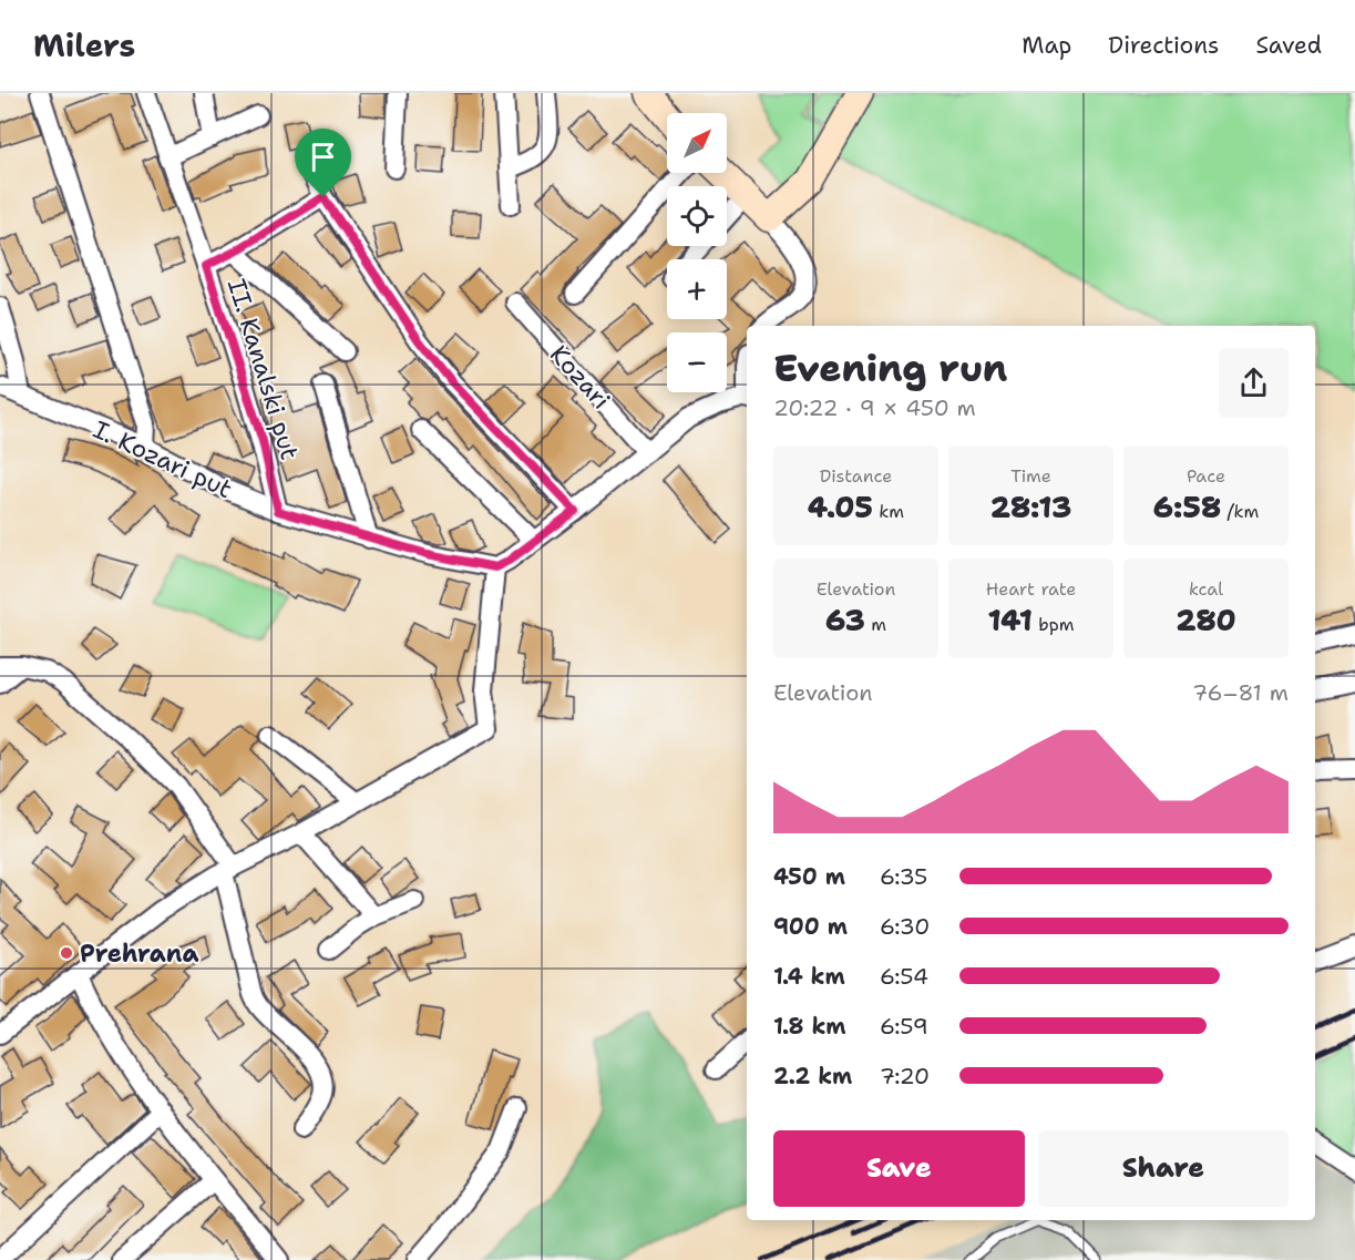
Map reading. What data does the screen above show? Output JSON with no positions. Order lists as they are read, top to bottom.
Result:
{
  "streets": {
    "street": ["II. Kanalski put", "Kozari", "I. Kozari put"]
  },
  "crossings": [
    ["II. Kanalski put", "I. Kozari put"]
  ],
  "places": ["Prehrana"],
  "north": "top right",
  "page": {
    "header": "Milers",
    "nav": ["Map", "Directions", "Saved"],
    "map_buttons": ["+", "−"],
    "heading": ["Evening run", "20:22 · 9 × 450 m"],
    "stats": [
      ["Distance", "4.05 km"],
      ["Time", "28:13"],
      ["Pace", "6:58 /km"],
      ["Elevation", "63 m"],
      ["Heart rate", "141 bpm"],
      ["kcal", "280"]
    ],
    "chart": ["Elevation", "76–81 m"],
    "list": [
      {
        "name": "450 m",
        "note": "6:35"
      },
      {
        "name": "900 m",
        "note": "6:30"
      },
      {
        "name": "1.4 km",
        "note": "6:54"
      },
      {
        "name": "1.8 km",
        "note": "6:59"
      },
      {
        "name": "2.2 km",
        "note": "7:20"
      }
    ],
    "buttons": ["Save", "Share"]
  }
}
